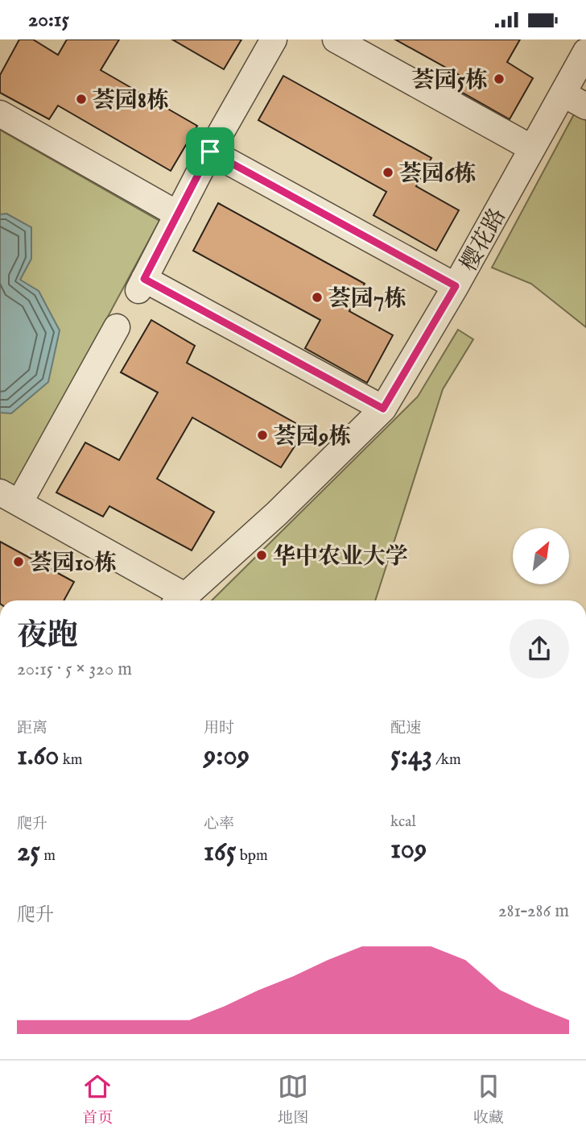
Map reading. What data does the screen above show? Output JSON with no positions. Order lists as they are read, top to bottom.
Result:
{
  "streets": {
    "street": ["樱花路"]
  },
  "places": [
    "荟园5栋",
    "荟园8栋",
    "荟园6栋",
    "荟园7栋",
    "荟园9栋",
    "华中农业大学",
    "荟园10栋"
  ],
  "north": "top right",
  "page": {
    "status": "20:15",
    "heading": ["夜跑", "20:15 · 5 × 320 m"],
    "stats": [
      ["距离", "1.60 km"],
      ["用时", "9:09"],
      ["配速", "5:43 /km"],
      ["爬升", "25 m"],
      ["心率", "165 bpm"],
      ["kcal", "109"]
    ],
    "chart": ["爬升", "281–286 m"],
    "tabs": ["首页", "地图", "收藏"]
  }
}
